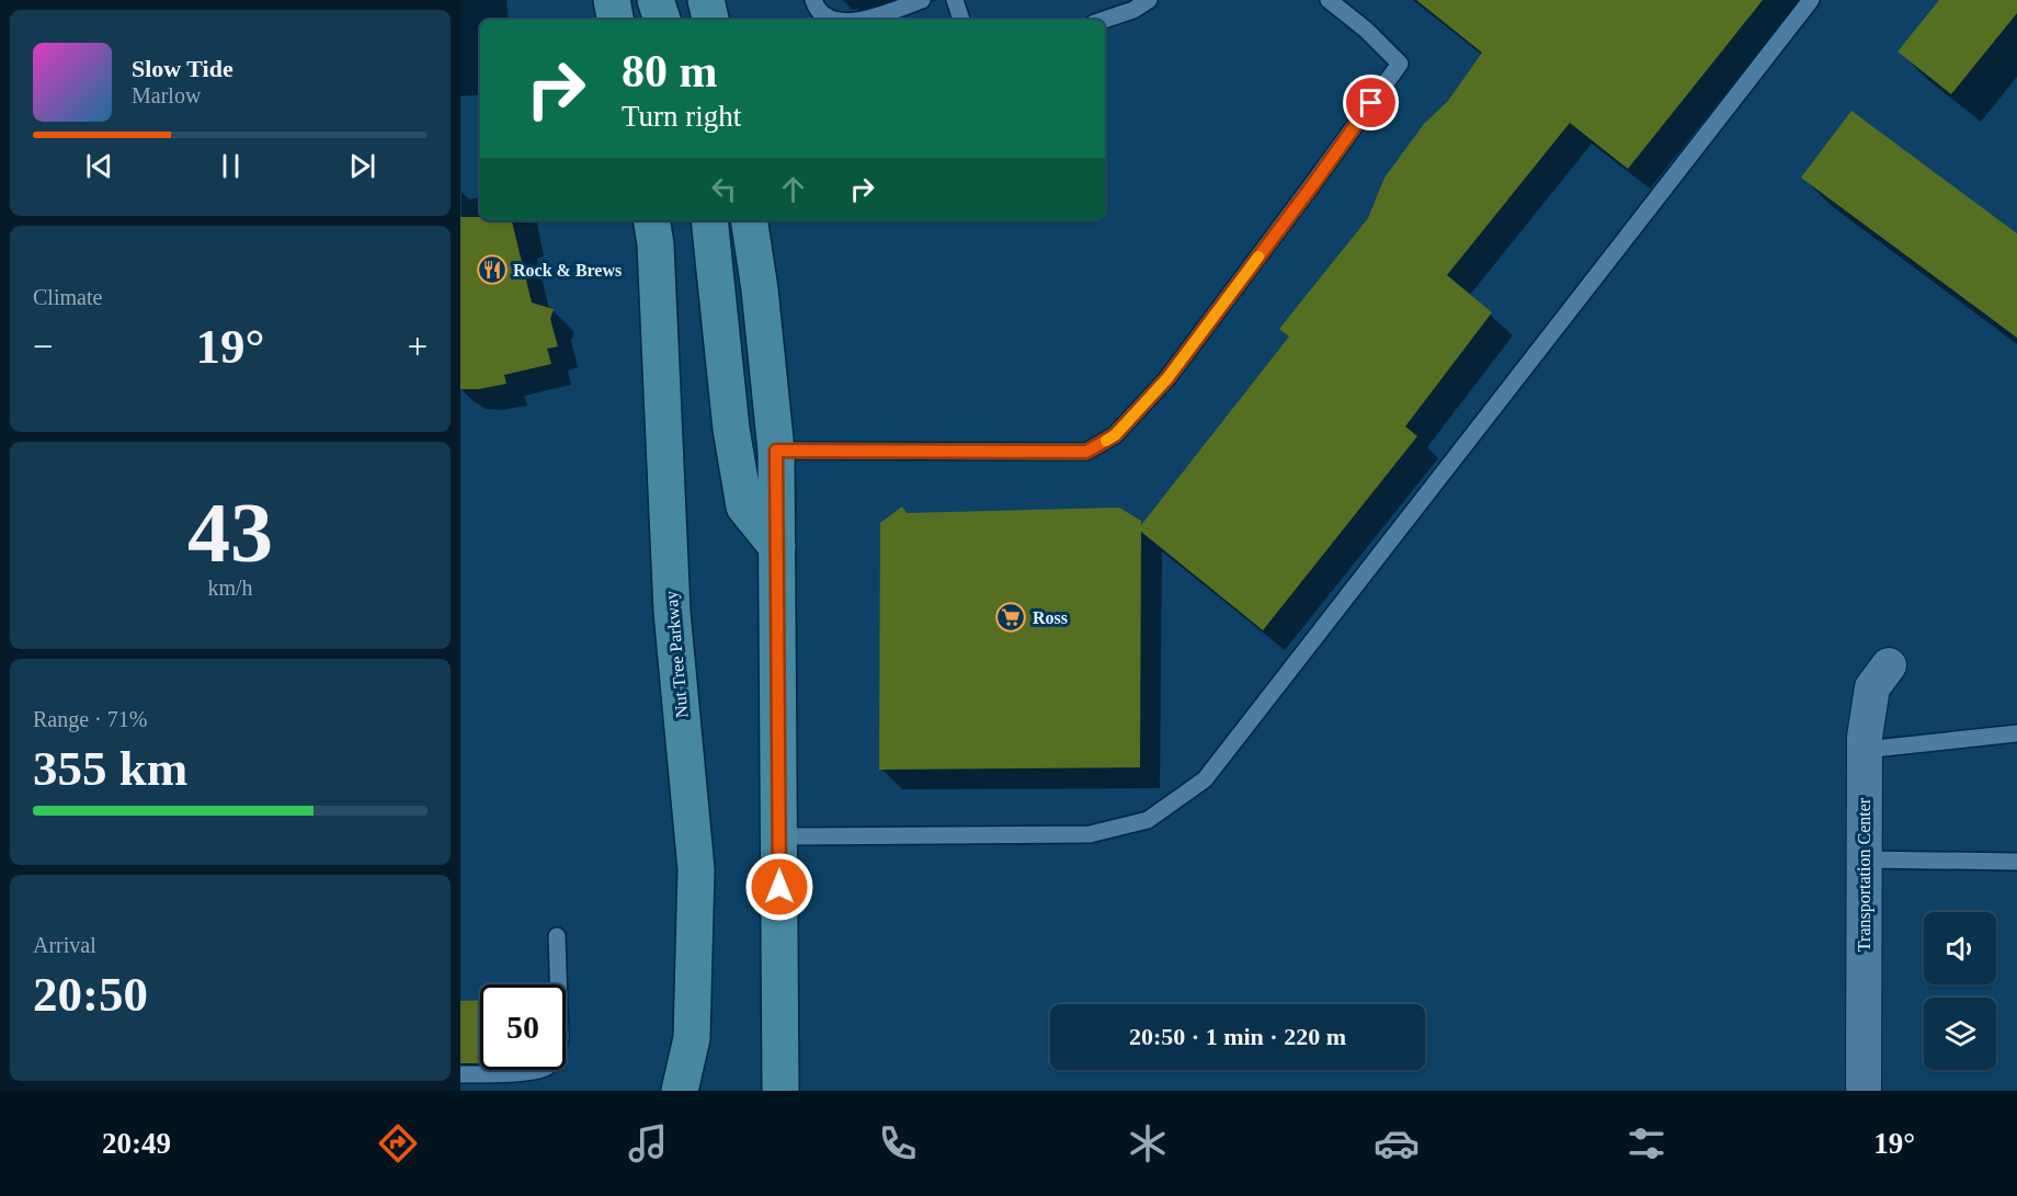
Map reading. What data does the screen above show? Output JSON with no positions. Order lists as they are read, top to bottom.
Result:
{
  "streets": {
    "main road": ["Nut Tree Parkway"],
    "street": ["Transportation Center"]
  },
  "places": {
    "restaurant": ["Rock & Brews"],
    "supermarket": ["Ross"]
  },
  "page": {
    "turn": ["80 m", "Turn right"],
    "song": ["Slow Tide", "Marlow"],
    "tile": [
      "Climate",
      ["43", "km/h"],
      ["Range · 71%", "355 km"],
      ["Arrival", "20:50"]
    ],
    "heat": ["−", "19°", "+"],
    "limit": "50",
    "trip": "20:50 · 1 min · 220 m",
    "tabs": ["20:49", "19°"]
  }
}
